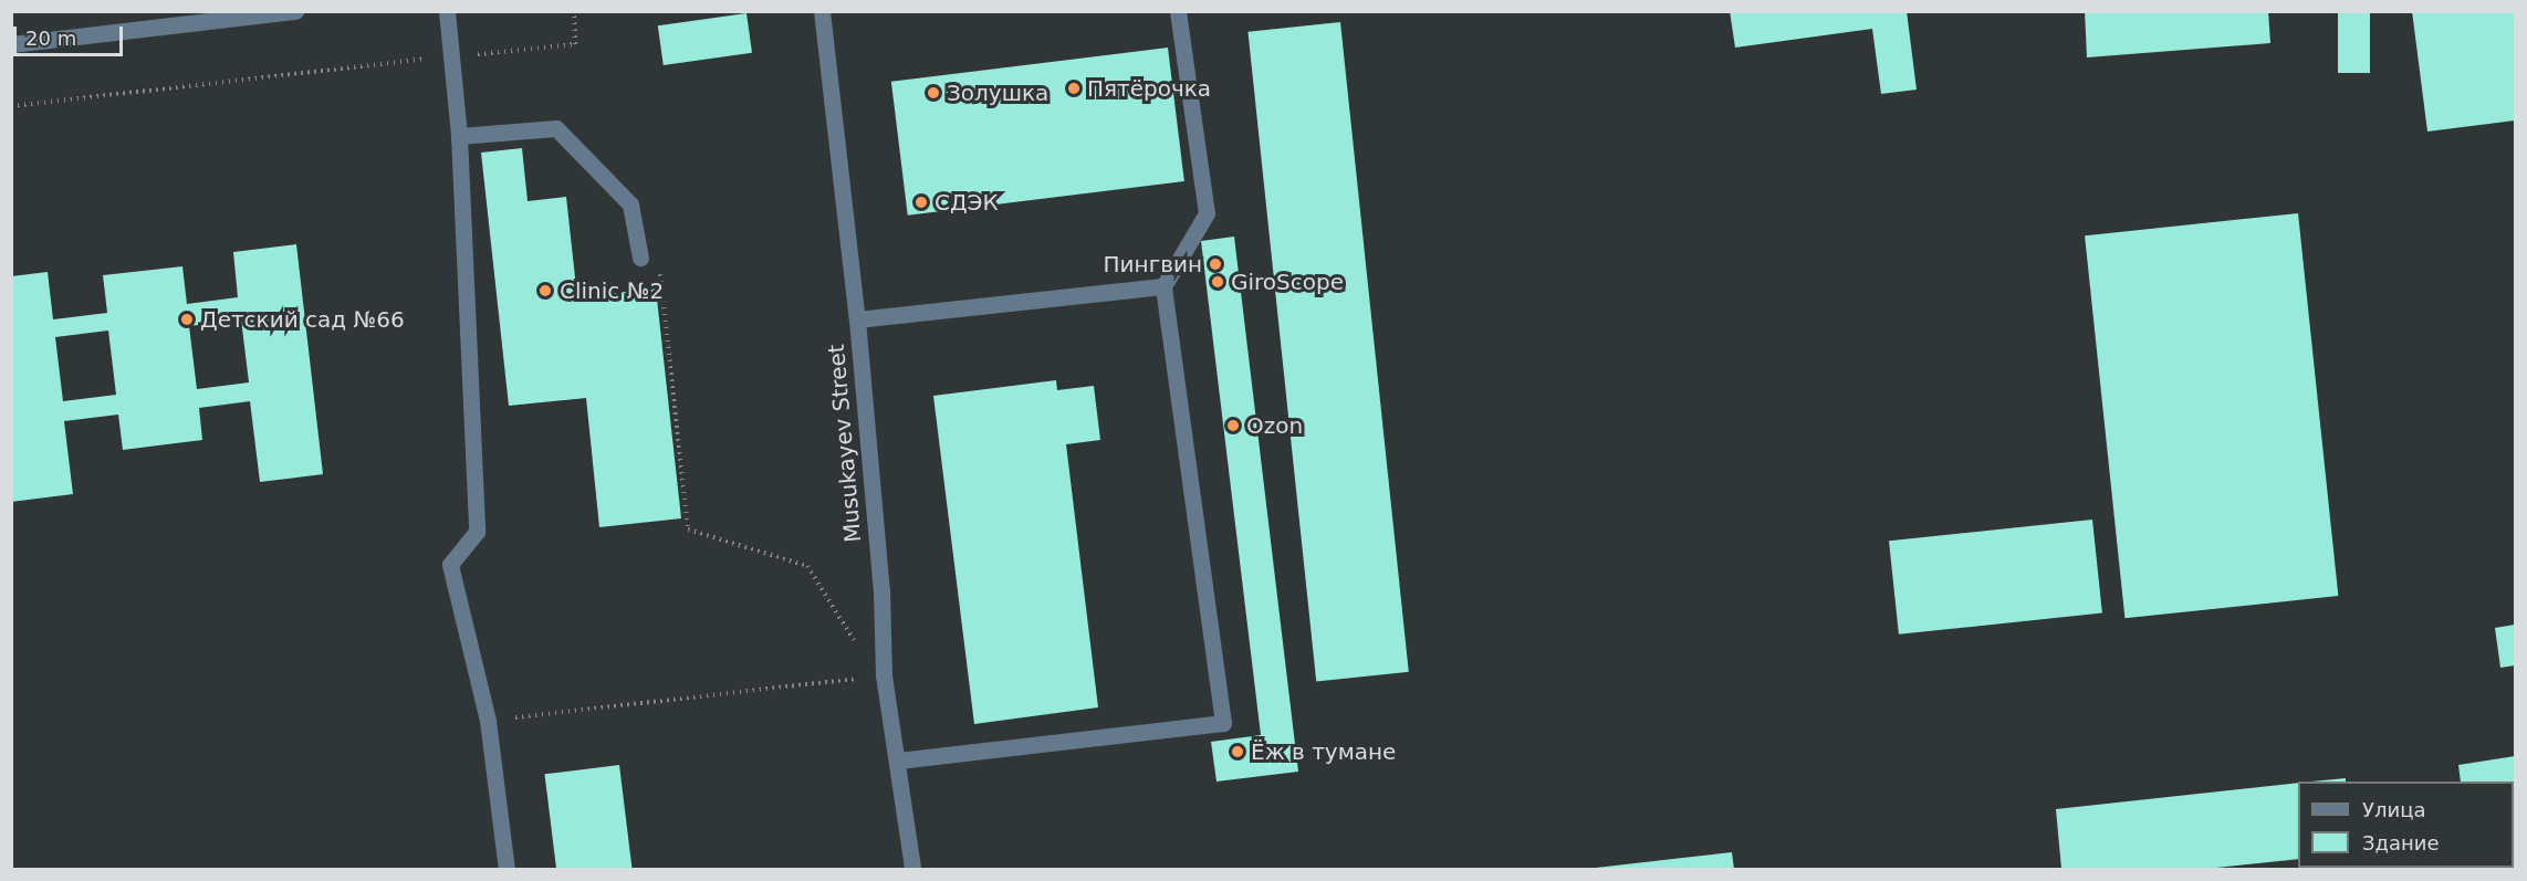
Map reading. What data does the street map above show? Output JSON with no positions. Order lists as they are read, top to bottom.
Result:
{
  "streets": {
    "street": ["Musukayev Street"]
  },
  "places": [
    "Пятёрочка",
    "Золушка",
    "СДЭК",
    "Пингвин",
    "GiroScope",
    "Clinic №2",
    "Детский сад №66",
    "Ozon",
    "Ёж в тумане"
  ],
  "legend": ["Улица", "Здание"],
  "scale_bar": "20 m"
}
